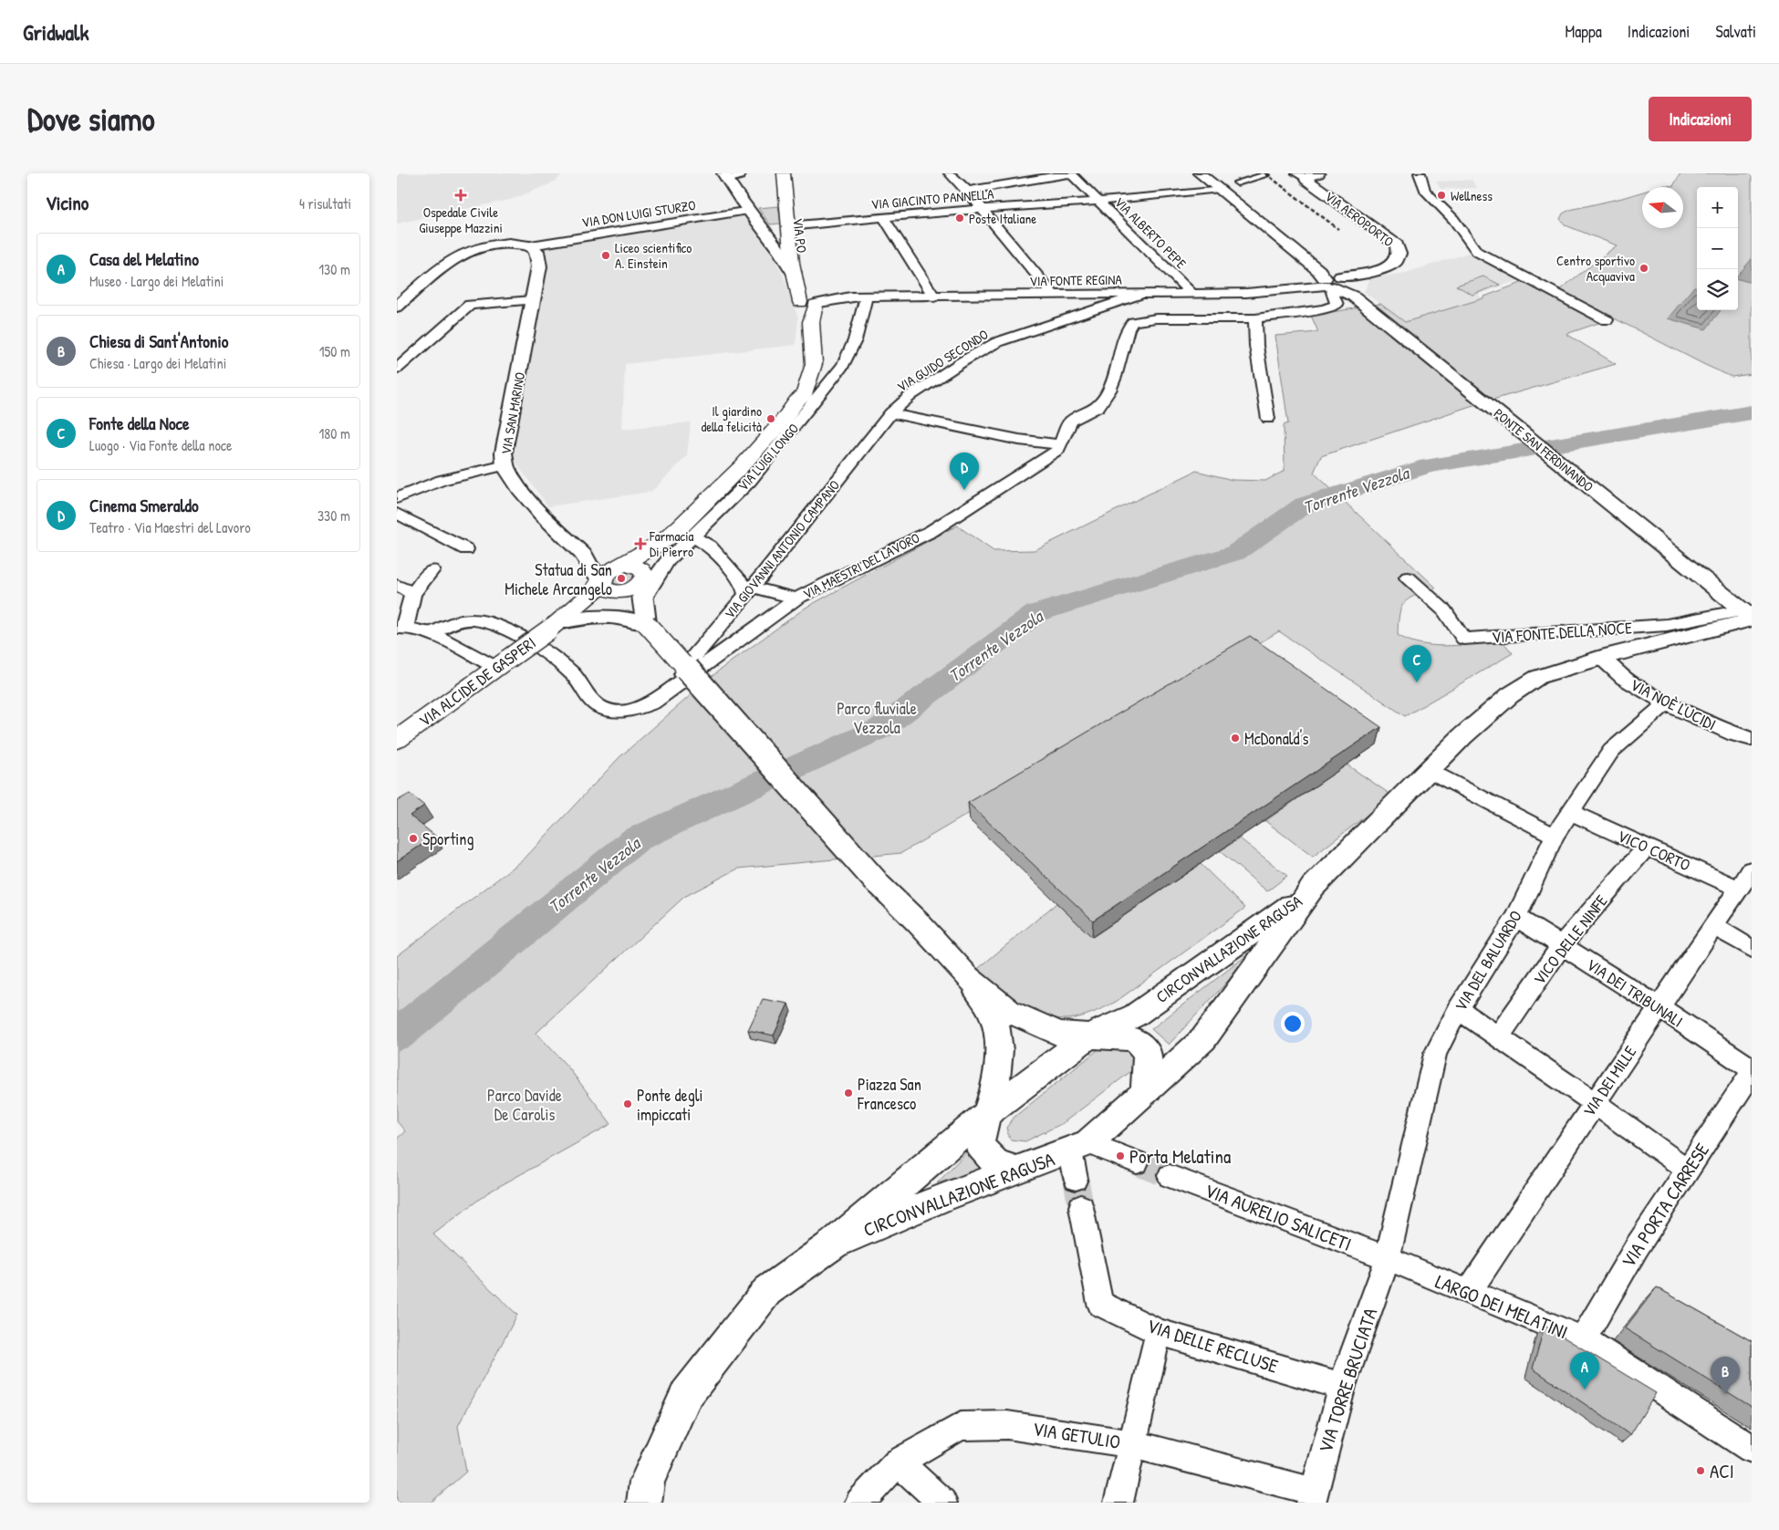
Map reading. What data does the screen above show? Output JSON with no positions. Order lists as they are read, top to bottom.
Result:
{
  "streets": {
    "main road": ["VIA PO", "VIA ALCIDE DE GASPERI"],
    "street": [
      "VIA GIACINTO PANNELLA",
      "VIA DON LUIGI STURZO",
      "VIA AEROPORTO",
      "VIA ALBERTO PEPE",
      "VIA FONTE REGINA",
      "VIA GUIDO SECONDO",
      "VIA SAN MARINO",
      "PONTE SAN FERDINANDO",
      "VIA LUIGI LONGO",
      "VIA GIOVANNI ANTONIO CAMPANO",
      "VIA MAESTRI DEL LAVORO",
      "VIA FONTE DELLA NOCE",
      "VIA NOÈ LUCIDI",
      "VICO CORTO",
      "VICO DELLE NINFE",
      "CIRCONVALLAZIONE RAGUSA",
      "VIA DEL BALUARDO",
      "VIA DEI TRIBUNALI",
      "VIA DEI MILLE",
      "VIA PORTA CARRESE",
      "VIA AURELIO SALICETI",
      "LARGO DEI MELATINI",
      "VIA DELLE RECLUSE",
      "VIA TORRE BRUCIATA",
      "VIA GETULIO"
    ]
  },
  "crossings": [
    ["VIA GIACINTO PANNELLA", "VIA ALBERTO PEPE"],
    ["VIA GIACINTO PANNELLA", "VIA PO"],
    ["VIA GIACINTO PANNELLA", "PONTE SAN FERDINANDO"],
    ["VIA DON LUIGI STURZO", "VIA SAN MARINO"],
    ["VIA AEROPORTO", "VIA FONTE REGINA"],
    ["VIA AEROPORTO", "PONTE SAN FERDINANDO"],
    ["VIA AEROPORTO", "VIA MAESTRI DEL LAVORO"],
    ["VIA ALBERTO PEPE", "VIA FONTE REGINA"],
    ["VIA FONTE REGINA", "VIA GUIDO SECONDO"],
    ["VIA FONTE REGINA", "PONTE SAN FERDINANDO"],
    ["VIA FONTE REGINA", "VIA LUIGI LONGO"],
    ["VIA FONTE REGINA", "VIA MAESTRI DEL LAVORO"],
    ["VIA GUIDO SECONDO", "VIA GIOVANNI ANTONIO CAMPANO"],
    ["VIA SAN MARINO", "VIA ALCIDE DE GASPERI"],
    ["PONTE SAN FERDINANDO", "VIA MAESTRI DEL LAVORO"],
    ["PONTE SAN FERDINANDO", "VIA FONTE DELLA NOCE"],
    ["VIA GIOVANNI ANTONIO CAMPANO", "VIA MAESTRI DEL LAVORO"],
    ["VIA NOÈ LUCIDI", "VIA DEL BALUARDO"],
    ["VICO CORTO", "VICO DELLE NINFE"],
    ["VICO CORTO", "VIA DEL BALUARDO"],
    ["VICO CORTO", "VIA DEI MILLE"],
    ["VICO DELLE NINFE", "VIA DEI TRIBUNALI"],
    ["VIA DEL BALUARDO", "VIA DEI TRIBUNALI"],
    ["VIA DEL BALUARDO", "VIA AURELIO SALICETI"],
    ["VIA DEL BALUARDO", "LARGO DEI MELATINI"],
    ["VIA DEL BALUARDO", "VIA TORRE BRUCIATA"],
    ["VIA DEI TRIBUNALI", "VIA DEI MILLE"],
    ["VIA DEI TRIBUNALI", "VIA PORTA CARRESE"],
    ["VIA DEI MILLE", "LARGO DEI MELATINI"],
    ["VIA PORTA CARRESE", "LARGO DEI MELATINI"],
    ["VIA AURELIO SALICETI", "LARGO DEI MELATINI"],
    ["VIA AURELIO SALICETI", "VIA TORRE BRUCIATA"],
    ["LARGO DEI MELATINI", "VIA TORRE BRUCIATA"],
    ["VIA DELLE RECLUSE", "VIA TORRE BRUCIATA"],
    ["VIA TORRE BRUCIATA", "VIA GETULIO"]
  ],
  "water": ["Torrente Vezzola"],
  "parks": ["Parco fluviale Vezzola", "Parco Davide De Carolis"],
  "places": {
    "health": ["Ospedale Civile Giuseppe Mazzini", "Farmacia Di Pierro"],
    "other": [
      "Wellness",
      "Poste Italiane",
      "Liceo scientifico A. Einstein",
      "Centro sportivo Acquaviva",
      "Il giardino della felicità",
      "Statua di San Michele Arcangelo",
      "McDonald's",
      "Sporting",
      "Piazza San Francesco",
      "Ponte degli impiccati",
      "Porta Melatina",
      "ACI"
    ]
  },
  "north": "left",
  "page": {
    "header": "Gridwalk",
    "nav": ["Mappa", "Indicazioni", "Salvati"],
    "buttons": "Indicazioni",
    "title": "Dove siamo",
    "heading": ["Vicino", "4 risultati"],
    "map_buttons": ["+", "−"],
    "list": [
      {
        "mark": "A",
        "name": "Casa del Melatino",
        "note": "Museo · Largo dei Melatini",
        "value": "130 m"
      },
      {
        "mark": "B",
        "name": "Chiesa di Sant'Antonio",
        "note": "Chiesa · Largo dei Melatini",
        "value": "150 m"
      },
      {
        "mark": "C",
        "name": "Fonte della Noce",
        "note": "Luogo · Via Fonte della noce",
        "value": "180 m"
      },
      {
        "mark": "D",
        "name": "Cinema Smeraldo",
        "note": "Teatro · Via Maestri del Lavoro",
        "value": "330 m"
      }
    ],
    "pins": [
      "D",
      "C",
      "A",
      "B"
    ]
  }
}
